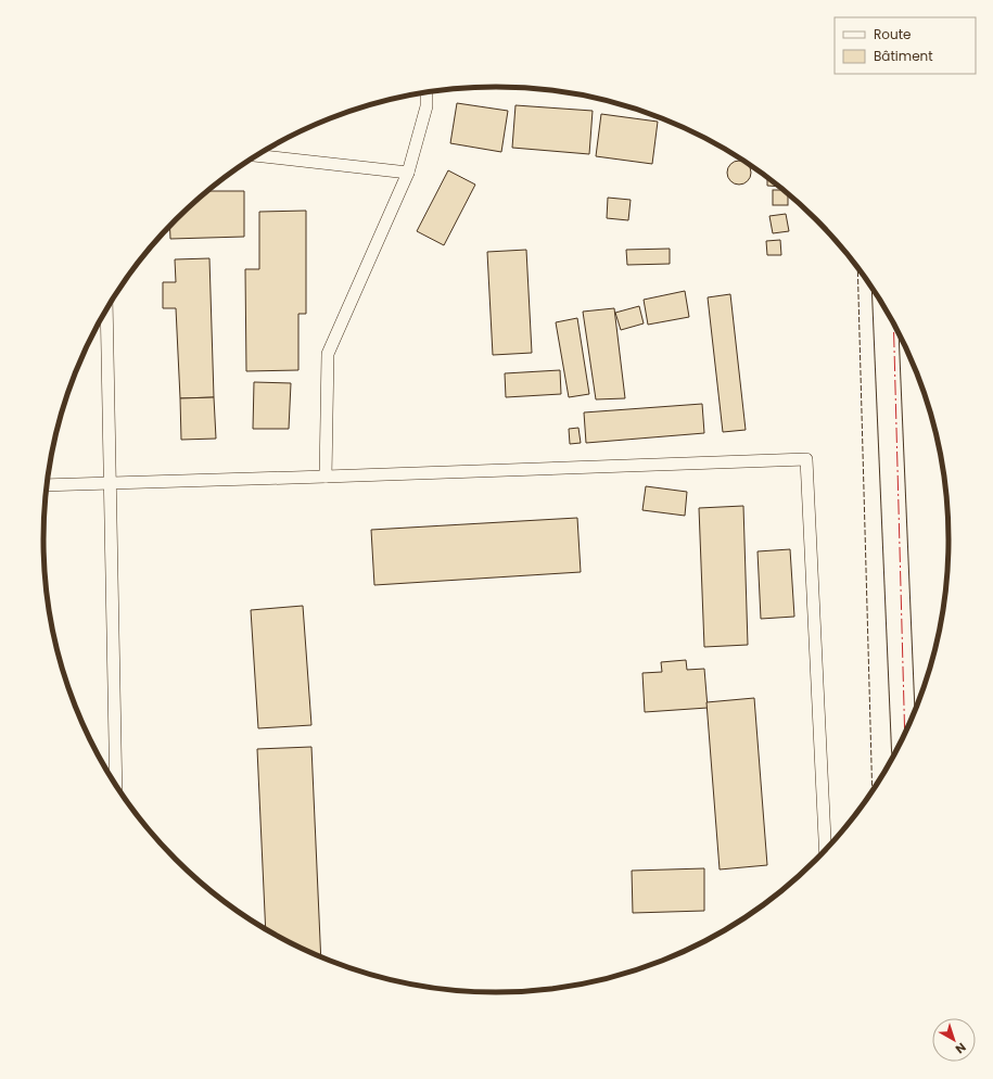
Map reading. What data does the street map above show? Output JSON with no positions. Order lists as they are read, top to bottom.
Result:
{
  "legend": ["Route", "Bâtiment"],
  "north": "bottom right"
}
